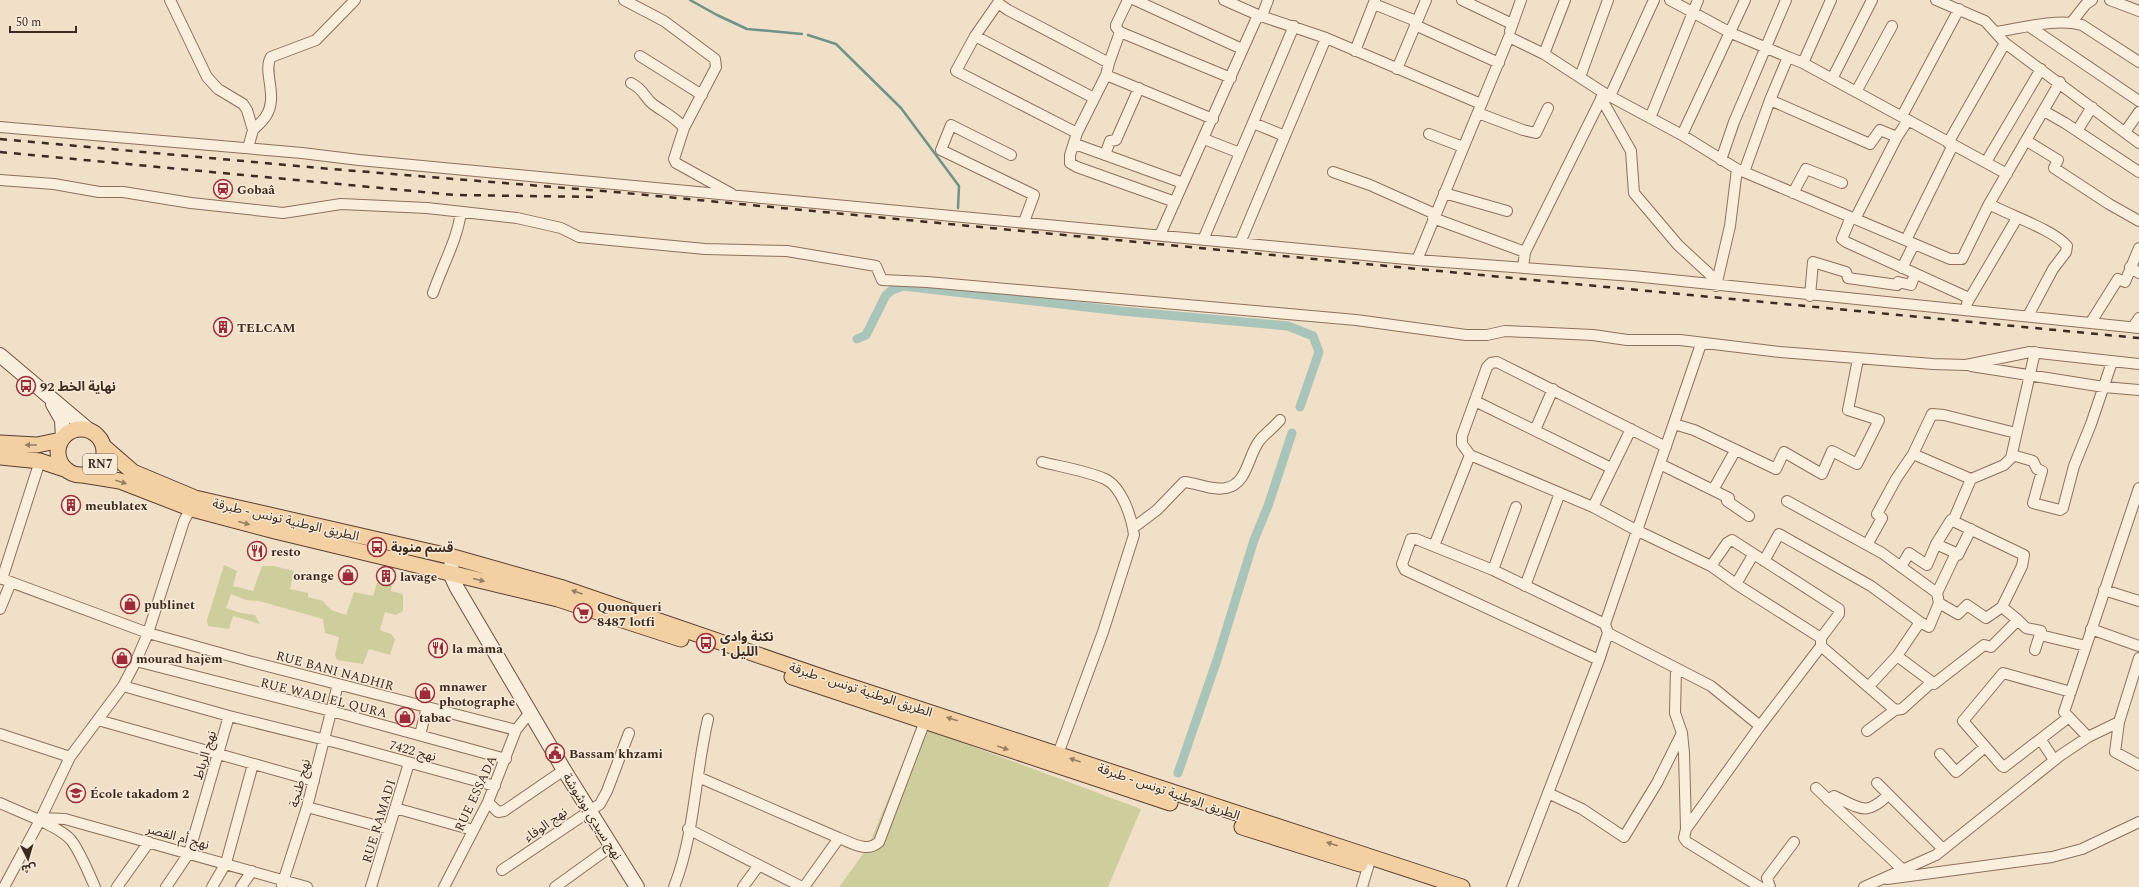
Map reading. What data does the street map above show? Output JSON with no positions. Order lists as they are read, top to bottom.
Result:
{
  "streets": {
    "main road": ["RN7", "الطريق الوطنية تونس - طبرقة"],
    "street": [
      "RUE BANI NADHIR",
      "RUE WADI EL QURA",
      "نهج 7422",
      "نهج الرباط",
      "نهج طنجة",
      "RUE ESSADA",
      "نهج سيدي بوشوشة",
      "RUE RAMADI",
      "نهج الوفاء",
      "نهج أم القصر"
    ]
  },
  "crossings": [
    ["RN7", "الطريق الوطنية تونس - طبرقة"],
    ["الطريق الوطنية تونس - طبرقة", "نهج سيدي بوشوشة"],
    ["RUE BANI NADHIR", "نهج طنجة"],
    ["RUE BANI NADHIR", "RUE ESSADA"],
    ["RUE WADI EL QURA", "نهج طنجة"],
    ["RUE WADI EL QURA", "RUE ESSADA"],
    ["نهج 7422", "نهج الرباط"],
    ["نهج 7422", "نهج طنجة"],
    ["نهج 7422", "RUE ESSADA"],
    ["نهج 7422", "RUE RAMADI"],
    ["نهج الرباط", "نهج أم القصر"],
    ["نهج طنجة", "نهج أم القصر"],
    ["RUE ESSADA", "نهج سيدي بوشوشة"],
    ["نهج سيدي بوشوشة", "نهج الوفاء"]
  ],
  "places": {
    "station": ["Gobaâ"],
    "building": ["TELCAM", "meublatex", "lavage"],
    "bus stop": ["نهاية الخط 92", "قسم منوبة", "نكنة وادى الليل 1"],
    "restaurant": ["resto", "la mama"],
    "shop": [
      "orange",
      "publinet",
      "mourad hajem",
      "mnawer photographe",
      "tabac"
    ],
    "supermarket": ["Quonqueri 8487 lotfi"],
    "public building": ["Bassam khzami"],
    "school or university": ["École takadom 2"]
  },
  "scale_bar": "50 m",
  "north": "bottom"
}
